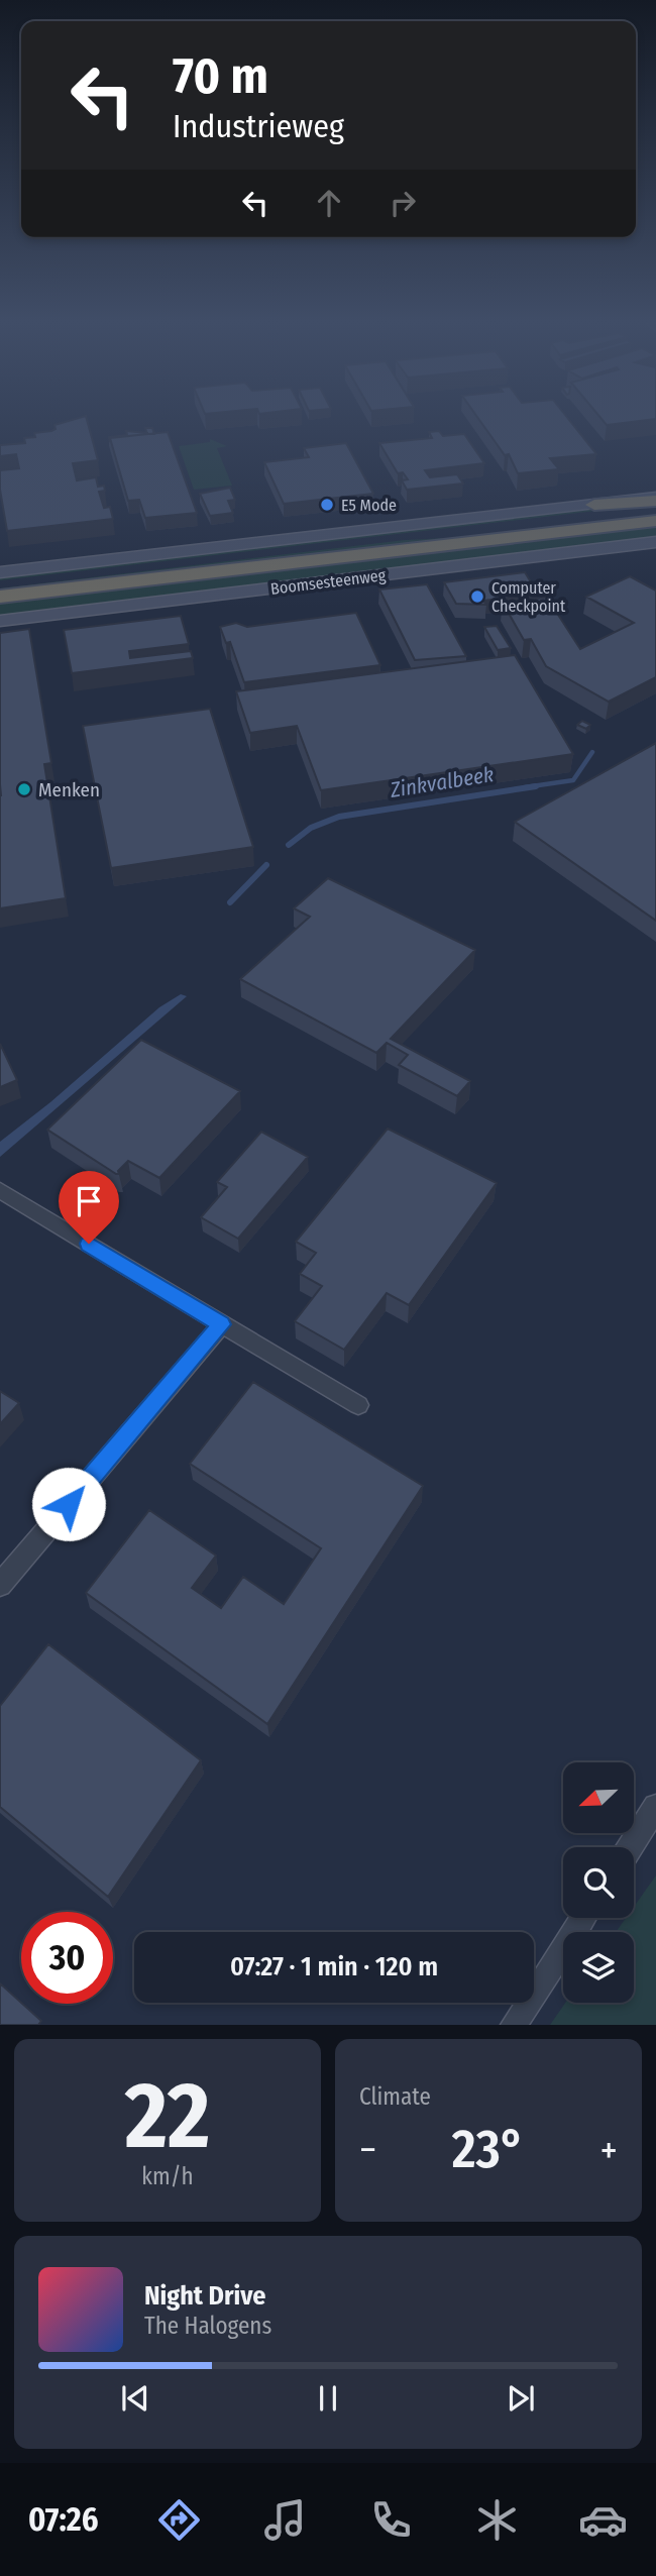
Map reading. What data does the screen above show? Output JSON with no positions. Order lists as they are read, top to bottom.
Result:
{
  "streets": {
    "main road": ["Boomsesteenweg"]
  },
  "water": ["Zinkvalbeek"],
  "places": ["E5 Mode", "Computer Checkpoint", "Menken"],
  "north": "bottom left",
  "page": {
    "turn": ["70 m", "Industrieweg"],
    "limit": "30",
    "trip": "07:27 · 1 min · 120 m",
    "tile": [
      ["22", "km/h"],
      "Climate"
    ],
    "heat": ["−", "23°", "+"],
    "song": ["Night Drive", "The Halogens"],
    "tabs": "07:26"
  }
}
